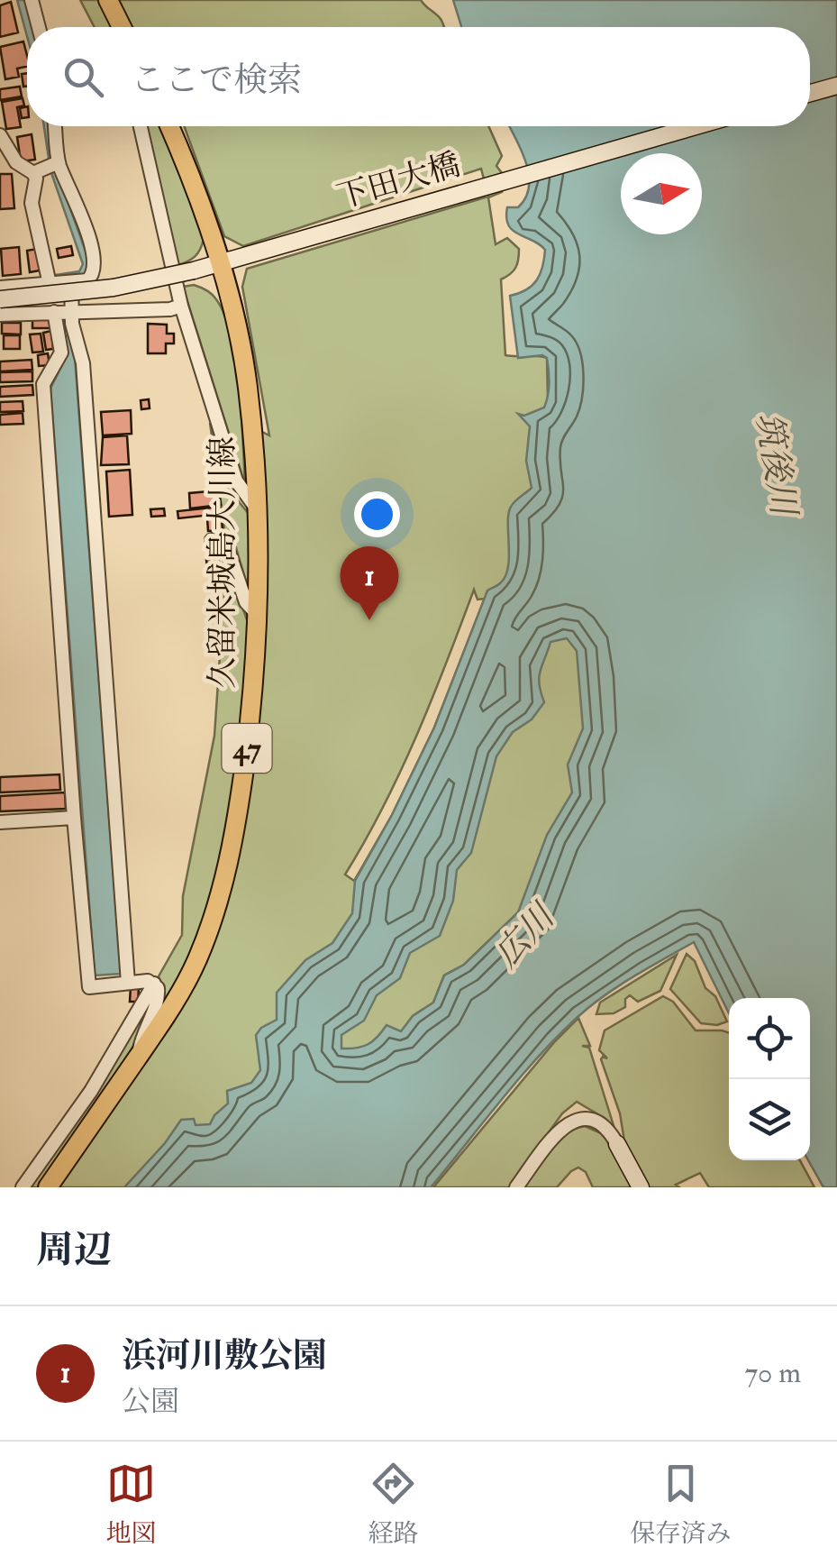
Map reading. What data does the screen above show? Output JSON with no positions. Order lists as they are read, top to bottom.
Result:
{
  "streets": {
    "main road": ["下田大橋", "久留米城島大川線", "47"]
  },
  "crossings": [
    ["下田大橋", "久留米城島大川線"]
  ],
  "water": ["筑後川", "広川"],
  "north": "right",
  "page": {
    "search": "ここで検索",
    "pins": "1",
    "heading": "周辺",
    "list": [
      {
        "mark": "1",
        "name": "浜河川敷公園",
        "note": "公園",
        "value": "70 m"
      }
    ],
    "nav": ["地図", "経路", "保存済み"]
  }
}
